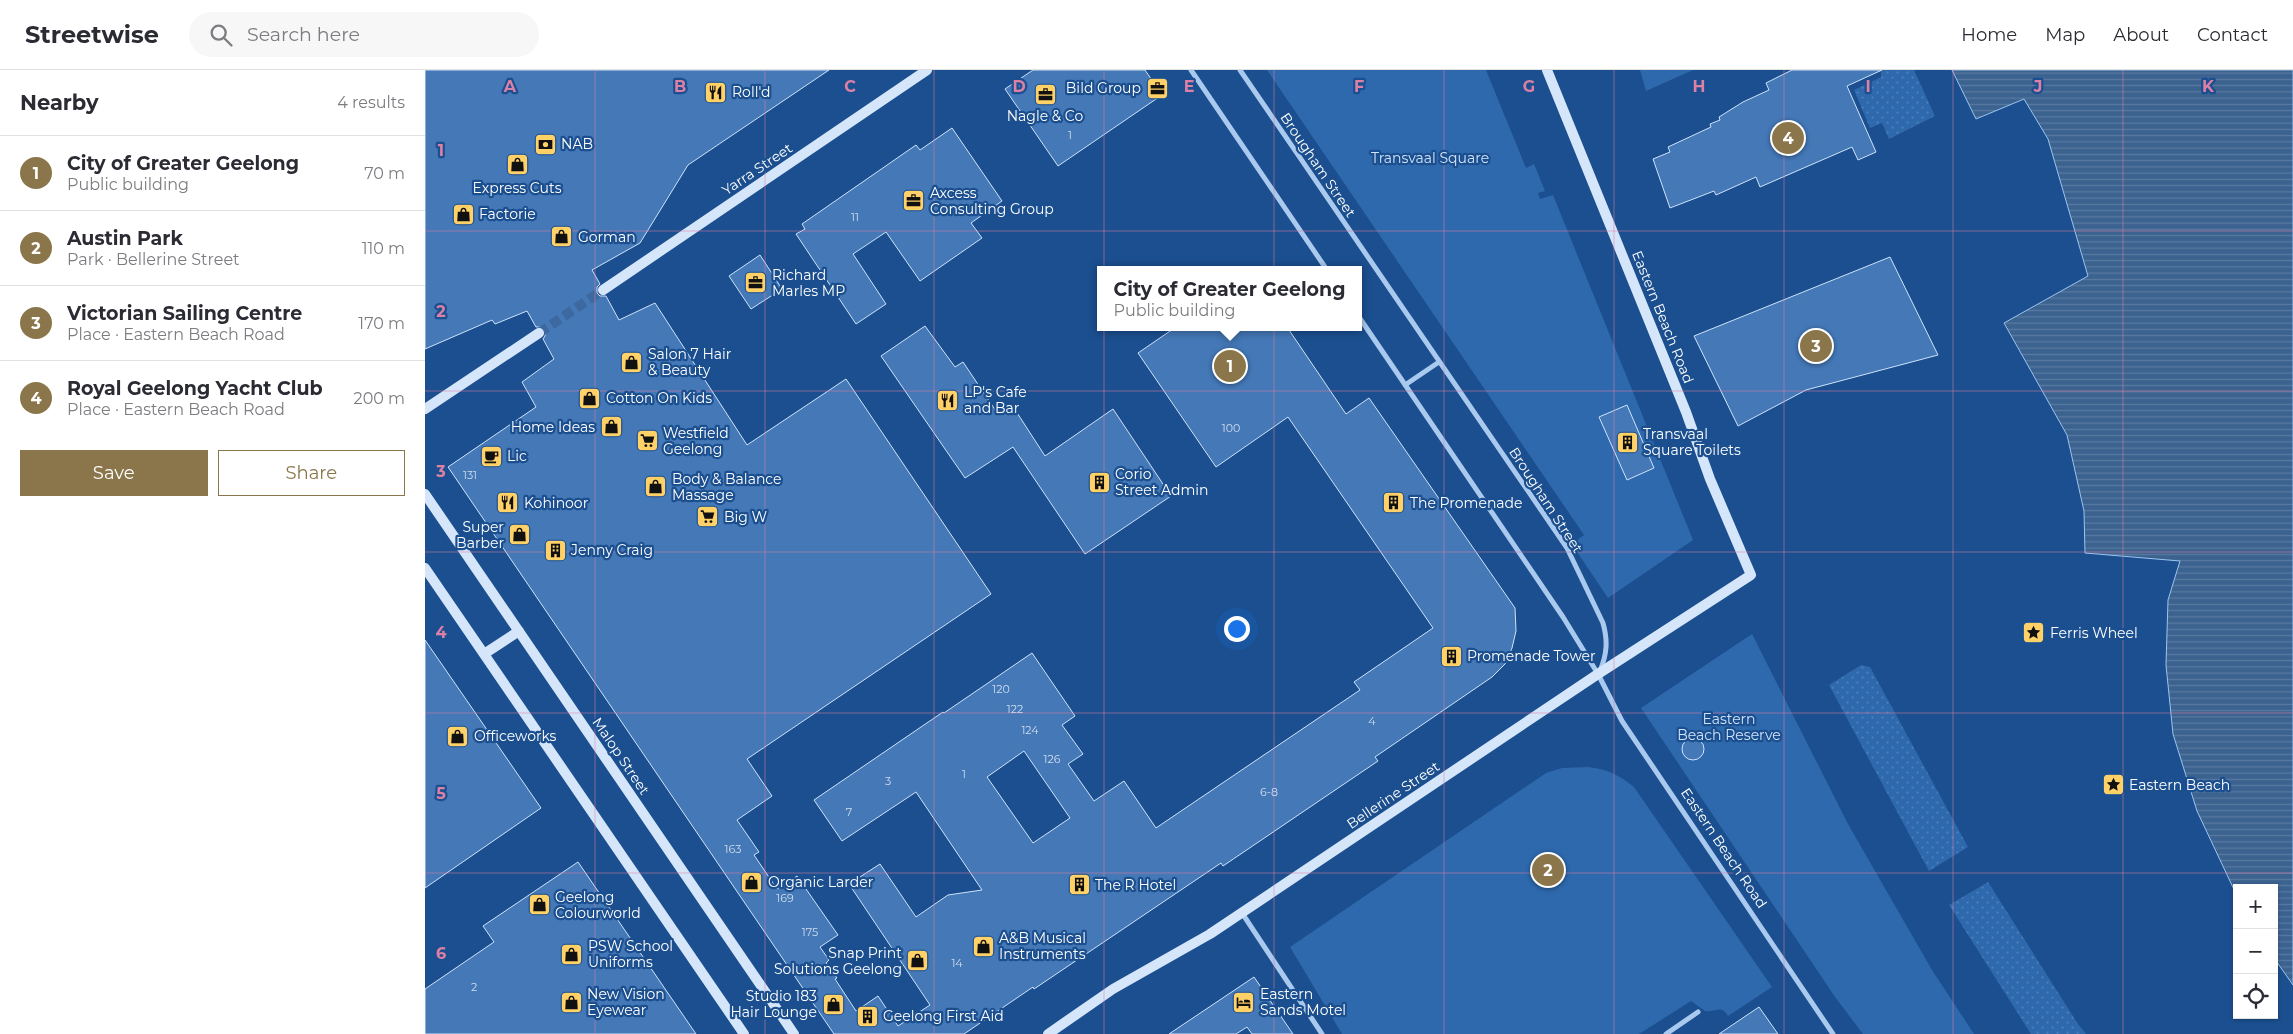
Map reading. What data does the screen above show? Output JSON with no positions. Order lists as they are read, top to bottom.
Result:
{
  "streets": {
    "street": [
      "Brougham Street",
      "Yarra Street",
      "Eastern Beach Road",
      "Malop Street",
      "Bellerine Street"
    ]
  },
  "crossings": [
    ["Brougham Street", "Eastern Beach Road"],
    ["Brougham Street", "Bellerine Street"],
    ["Eastern Beach Road", "Bellerine Street"]
  ],
  "parks": ["Transvaal Square", "Eastern Beach Reserve"],
  "places": {
    "office": [
      "Bild Group",
      "Nagle & Co",
      "Axcess Consulting Group",
      "Richard Marles MP"
    ],
    "restaurant": ["Roll'd", "LP's Cafe and Bar", "Kohinoor"],
    "bank": ["NAB"],
    "shop": [
      "Express Cuts",
      "Factorie",
      "Gorman",
      "Salon 7 Hair & Beauty",
      "Cotton On Kids",
      "Home Ideas",
      "Body & Balance Massage",
      "Super Barber",
      "Officeworks",
      "Organic Larder",
      "Geelong Colourworld",
      "A&B Musical Instruments",
      "PSW School Uniforms",
      "Snap Print Solutions Geelong",
      "New Vision Eyewear",
      "Studio 183 Hair Lounge"
    ],
    "supermarket": ["Westfield Geelong", "Big W"],
    "building": [
      "Transvaal Square Toilets",
      "Corio Street Admin",
      "The Promenade",
      "Jenny Craig",
      "Promenade Tower",
      "The R Hotel",
      "Geelong First Aid"
    ],
    "cafe": ["Lic"],
    "place": ["Ferris Wheel", "Eastern Beach"],
    "hotel": ["Eastern Sands Motel"]
  },
  "house_numbers": [
    "1",
    "11",
    "100",
    "131",
    "120",
    "122",
    "4",
    "124",
    "126",
    "1",
    "3",
    "6-8",
    "7",
    "163",
    "169",
    "175",
    "14",
    "2"
  ],
  "page": {
    "header": "Streetwise",
    "search": "Search here",
    "nav": [
      "Home",
      "Map",
      "About",
      "Contact"
    ],
    "heading": ["Nearby", "4 results"],
    "pins": [
      "4",
      "3",
      "1",
      "2"
    ],
    "list": [
      {
        "mark": "1",
        "name": "City of Greater Geelong",
        "note": "Public building",
        "value": "70 m"
      },
      {
        "mark": "2",
        "name": "Austin Park",
        "note": "Park · Bellerine Street",
        "value": "110 m"
      },
      {
        "mark": "3",
        "name": "Victorian Sailing Centre",
        "note": "Place · Eastern Beach Road",
        "value": "170 m"
      },
      {
        "mark": "4",
        "name": "Royal Geelong Yacht Club",
        "note": "Place · Eastern Beach Road",
        "value": "200 m"
      }
    ],
    "popup": ["City of Greater Geelong", "Public building"],
    "buttons": ["Save", "Share"],
    "map_buttons": ["+", "−"]
  },
  "grid": {
    "columns": [
      "A",
      "B",
      "C",
      "D",
      "E",
      "F",
      "G",
      "H",
      "I",
      "J",
      "K"
    ],
    "rows": [
      "1",
      "2",
      "3",
      "4",
      "5",
      "6"
    ]
  }
}
